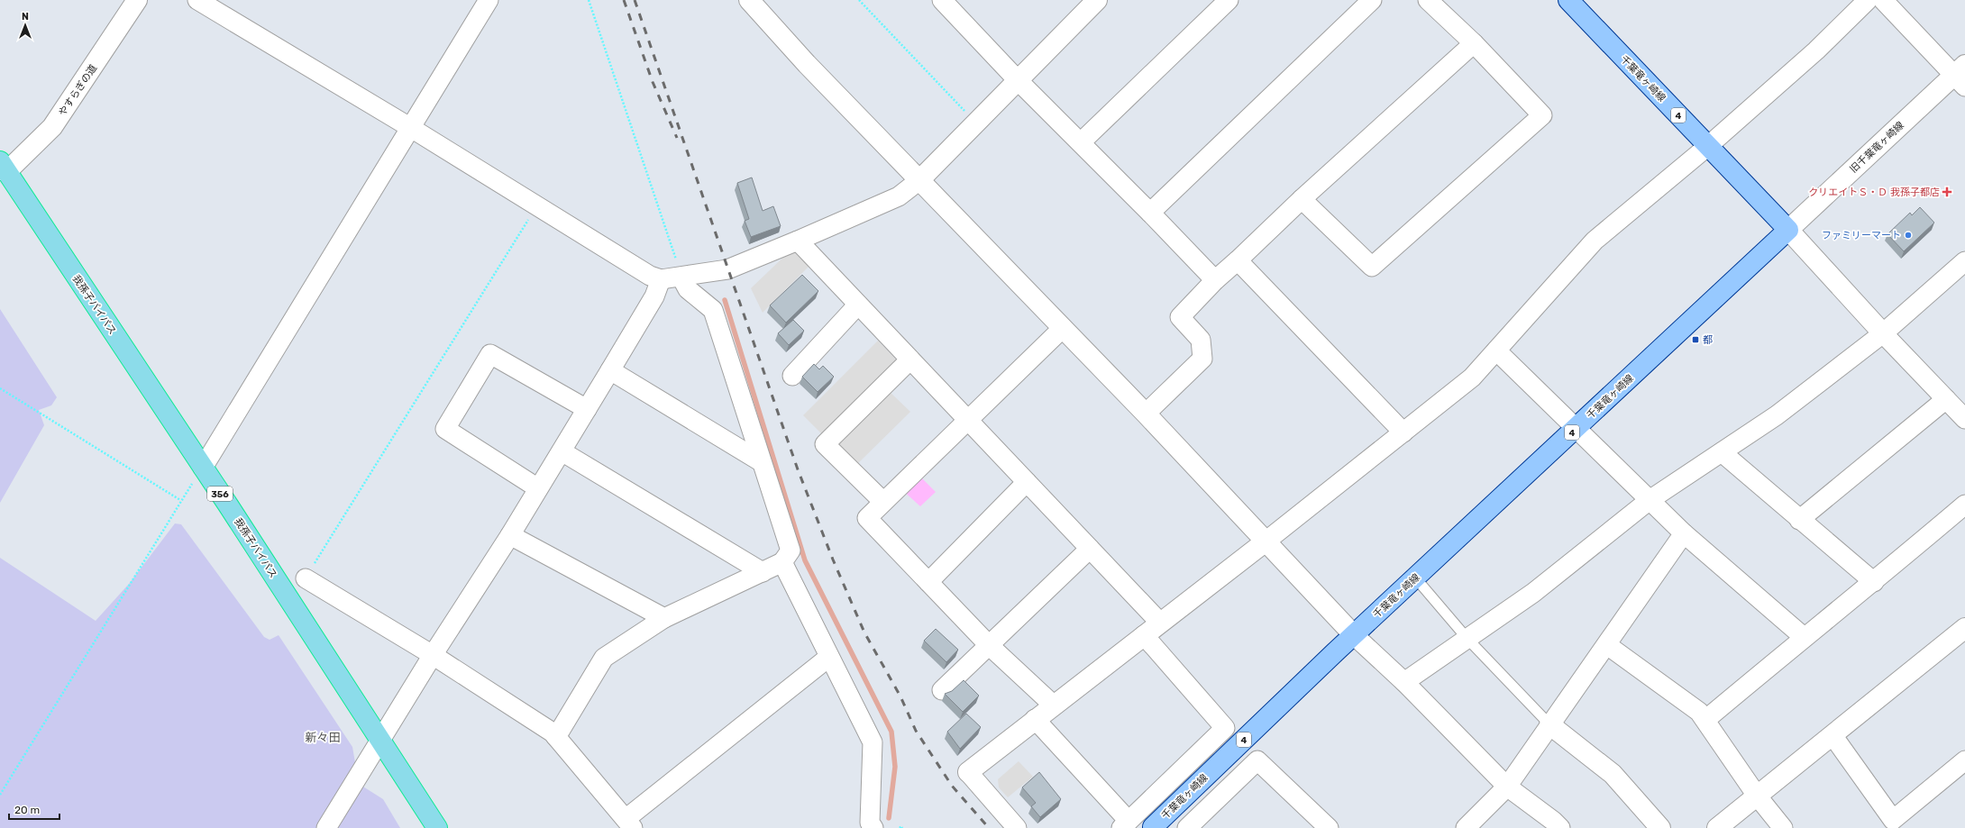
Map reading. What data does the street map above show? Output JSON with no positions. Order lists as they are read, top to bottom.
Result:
{
  "streets": {
    "highway": ["我孫子バイパス", "356"],
    "main road": ["千葉竜ヶ崎線", "4"],
    "street": ["やすらぎの道", "旧千葉竜ヶ崎線"]
  },
  "crossings": [
    ["千葉竜ヶ崎線", "旧千葉竜ヶ崎線"],
    ["やすらぎの道", "我孫子バイパス"]
  ],
  "districts": ["新々田"],
  "places": {
    "health": ["クリエイトＳ・Ｄ 我孫子都店"],
    "other": ["ファミリーマート"],
    "transit": ["都"]
  },
  "scale_bar": "20 m",
  "north": "top"
}
